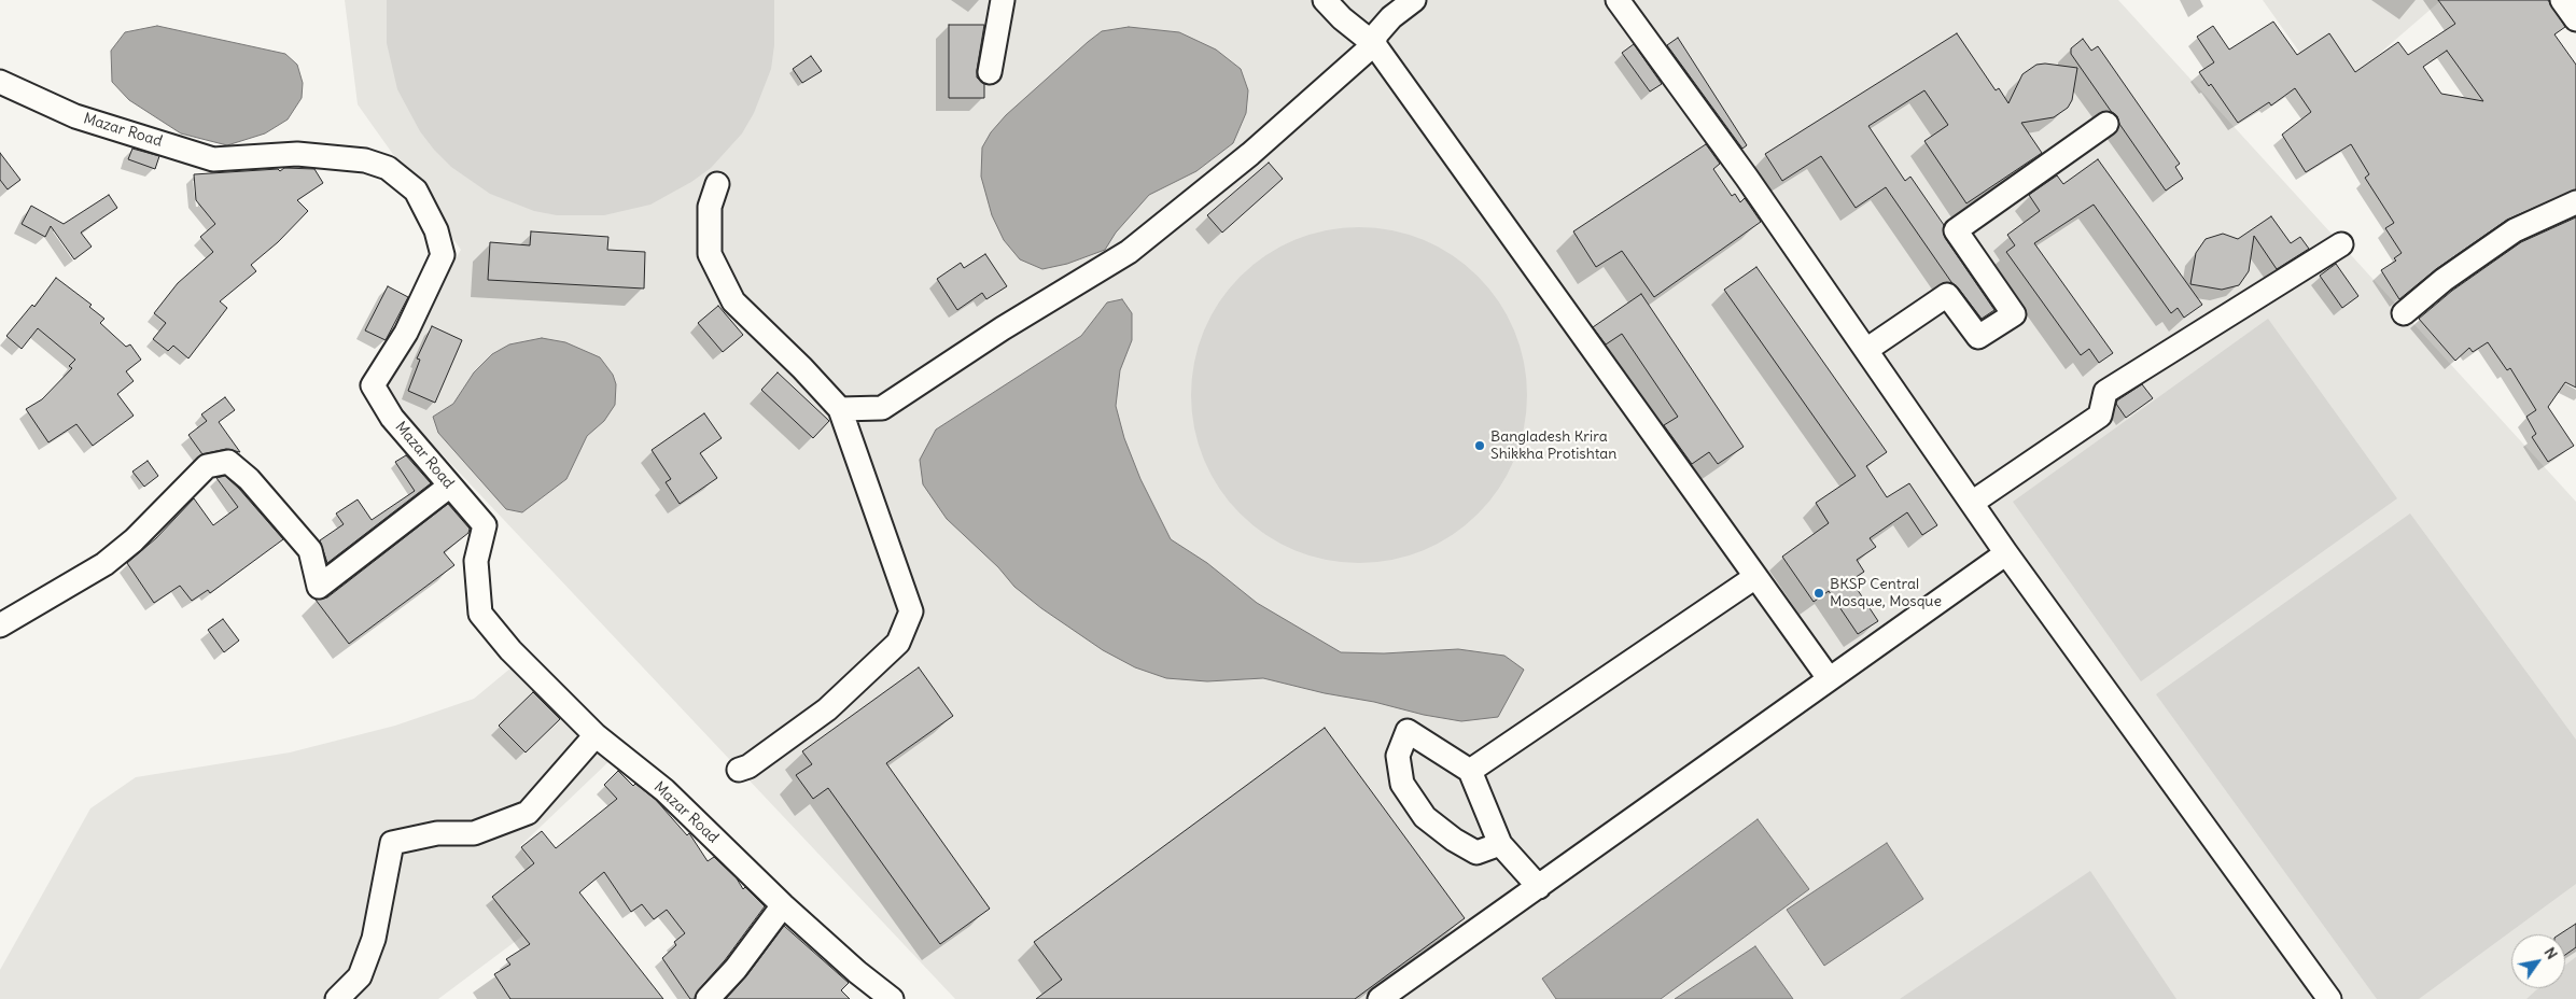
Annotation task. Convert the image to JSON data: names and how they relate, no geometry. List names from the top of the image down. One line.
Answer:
{"streets":{"street":["Mazar Road"]},"places":["Bangladesh Krira Shikkha Protishtan","BKSP Central Mosque, Mosque"],"north":"top right"}
